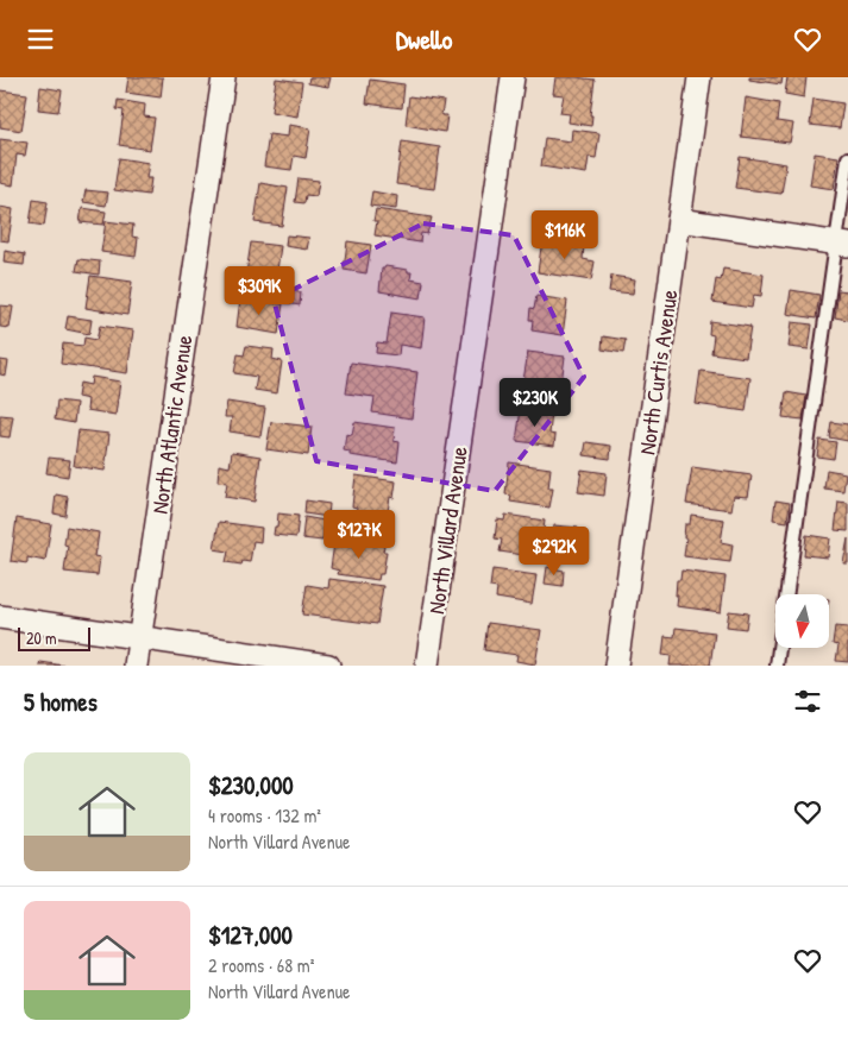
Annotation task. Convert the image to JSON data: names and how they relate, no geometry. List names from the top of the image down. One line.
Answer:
{"streets":{"street":["North Curtis Avenue","North Atlantic Avenue","North Villard Avenue"]},"scale_bar":"20 m","north":"bottom","page":{"header":"Dwello","price":["$116K","$309K","$230K","$127K","$292K"],"scale":"20 m","heading":"5 homes","list":[{"name":"$230,000","note":"4 rooms · 132 m² · North Villard Avenue"},{"name":"$127,000","note":"2 rooms · 68 m² · North Villard Avenue"}]}}
